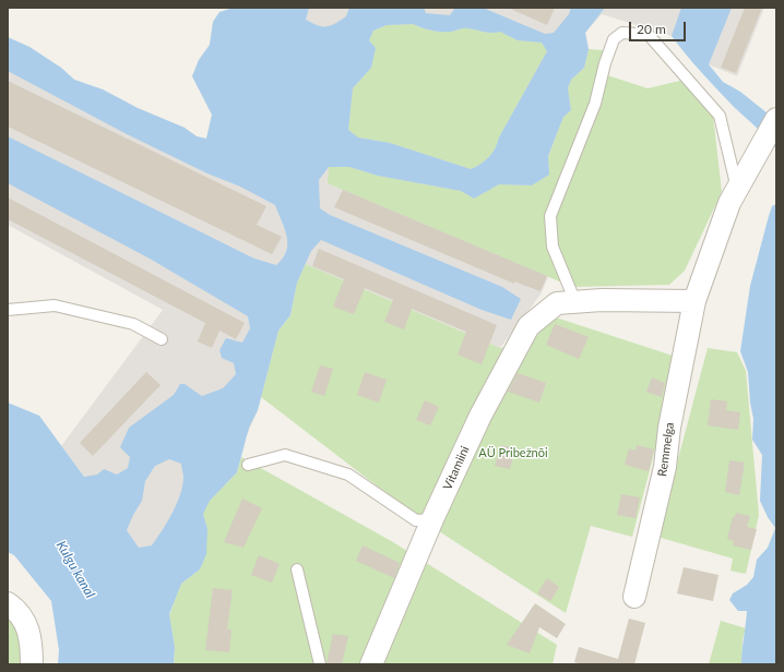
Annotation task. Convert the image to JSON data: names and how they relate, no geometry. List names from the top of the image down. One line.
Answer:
{"streets":{"street":["Remmelga","Vitamiini"]},"crossings":[["Remmelga","Vitamiini"]],"water":["Kulgu kanal"],"parks":["AÜ Pribežnõi"],"scale_bar":"20 m"}
